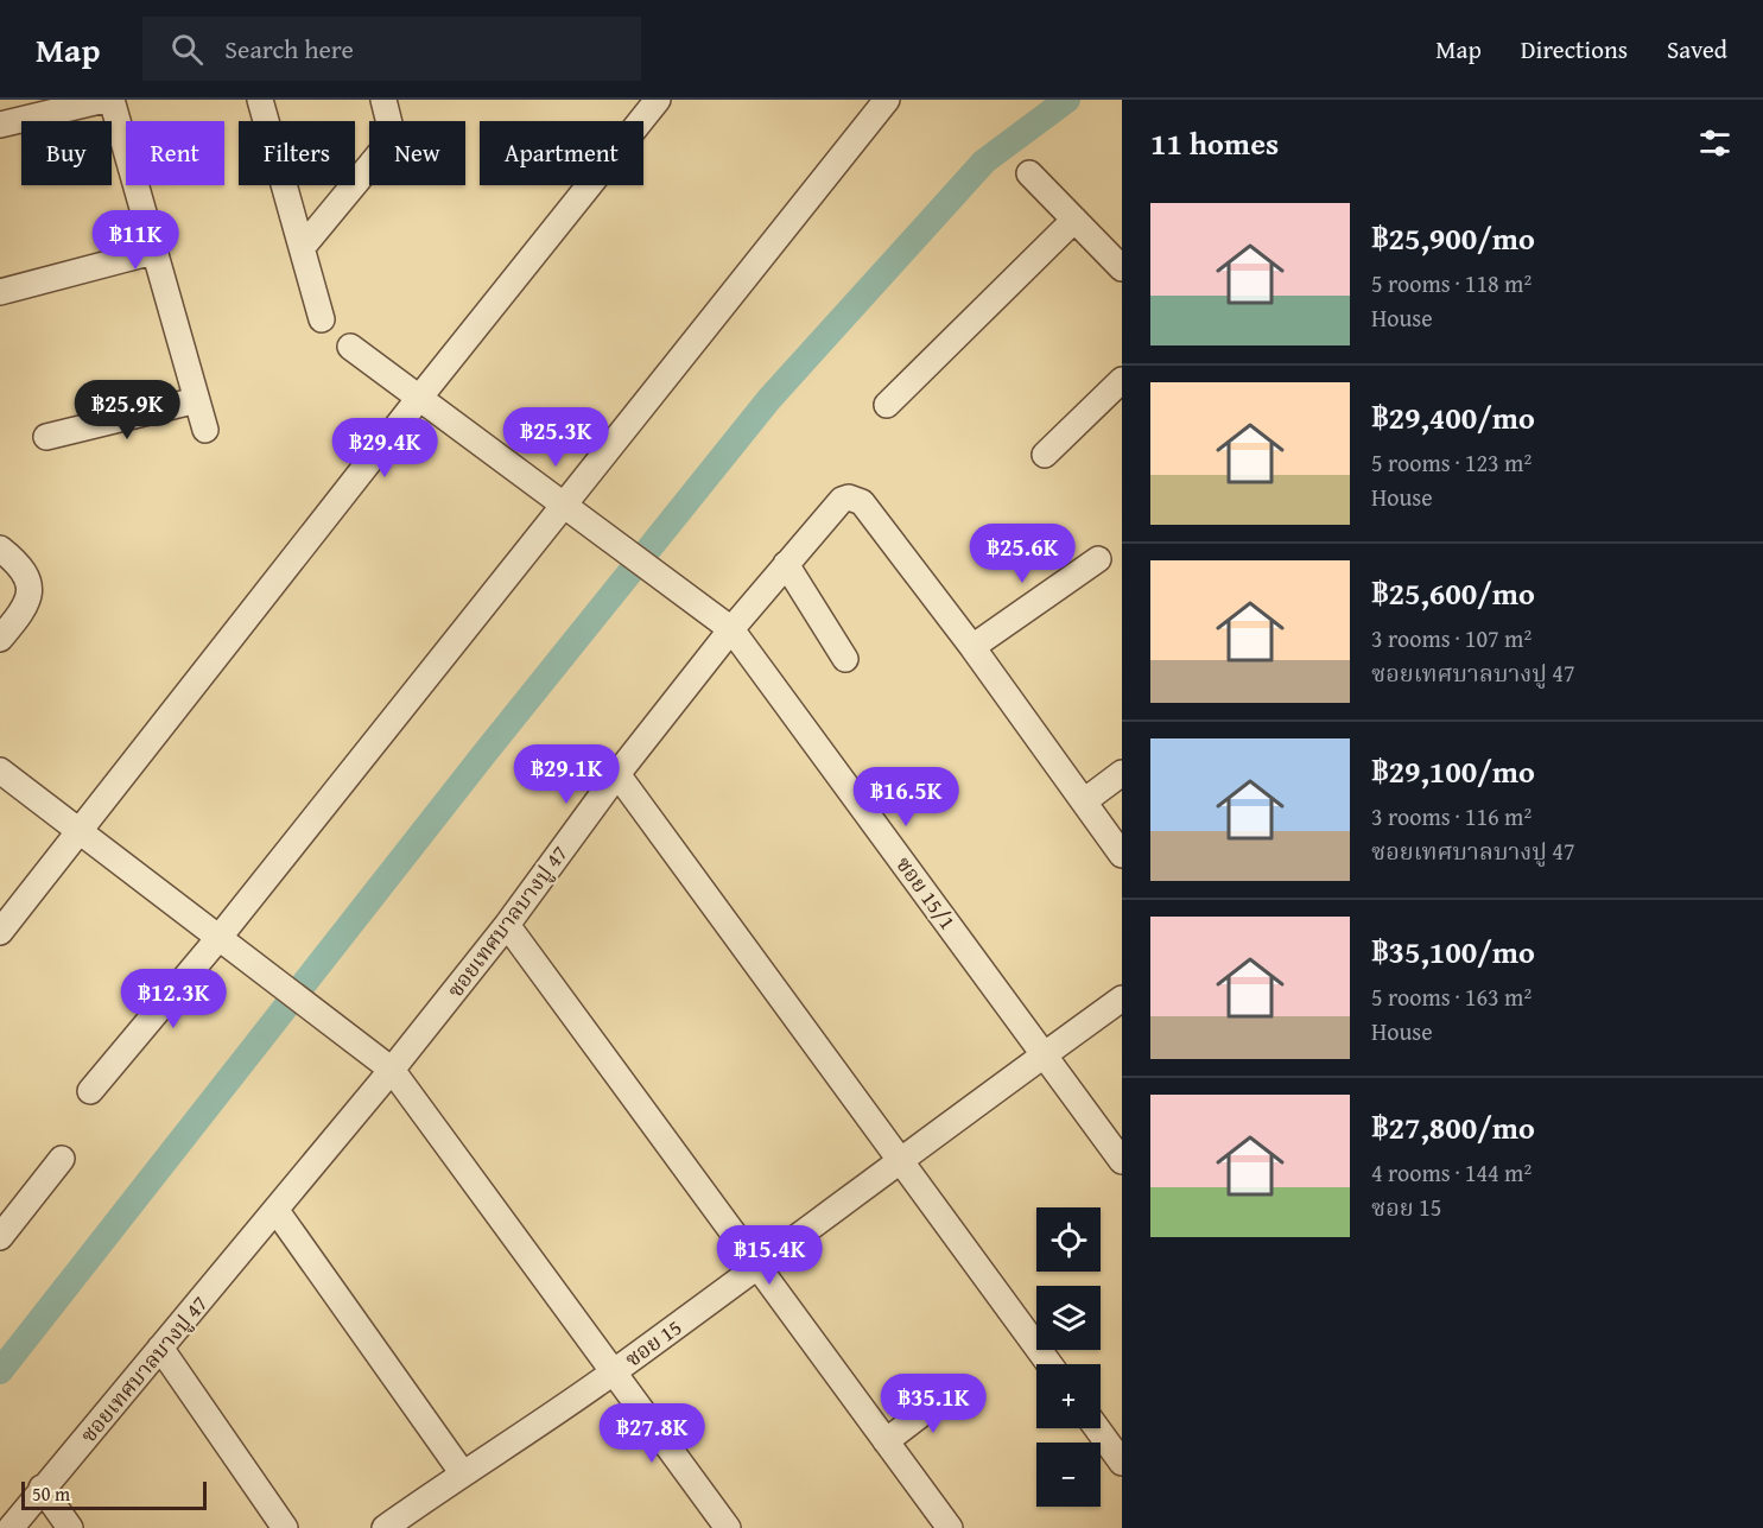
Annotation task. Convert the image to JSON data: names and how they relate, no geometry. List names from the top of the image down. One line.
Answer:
{"streets":{"street":["ซอย 15/1","ซอยเทศบาลบางปู 47","ซอย 15"]},"crossings":[["ซอย 15/1","ซอยเทศบาลบางปู 47"],["ซอย 15/1","ซอย 15"]],"scale_bar":"50 m","page":{"header":"Map","search":"Search here","nav":["Map","Directions","Saved"],"heading":"11 homes","chip":["Buy","Rent","Filters","New","Apartment"],"list":[{"name":"฿25,900/mo","note":"5 rooms · 118 m² · House"},{"name":"฿29,400/mo","note":"5 rooms · 123 m² · House"},{"name":"฿25,600/mo","note":"3 rooms · 107 m² · ซอยเทศบาลบางปู 47"},{"name":"฿29,100/mo","note":"3 rooms · 116 m² · ซอยเทศบาลบางปู 47"},{"name":"฿35,100/mo","note":"5 rooms · 163 m² · House"},{"name":"฿27,800/mo","note":"4 rooms · 144 m² · ซอย 15"}],"price":["฿11K","฿25.9K","฿25.3K","฿29.4K","฿25.6K","฿29.1K","฿16.5K","฿12.3K","฿15.4K","฿35.1K","฿27.8K"],"map_buttons":["+","−"],"scale":"50 m"}}
